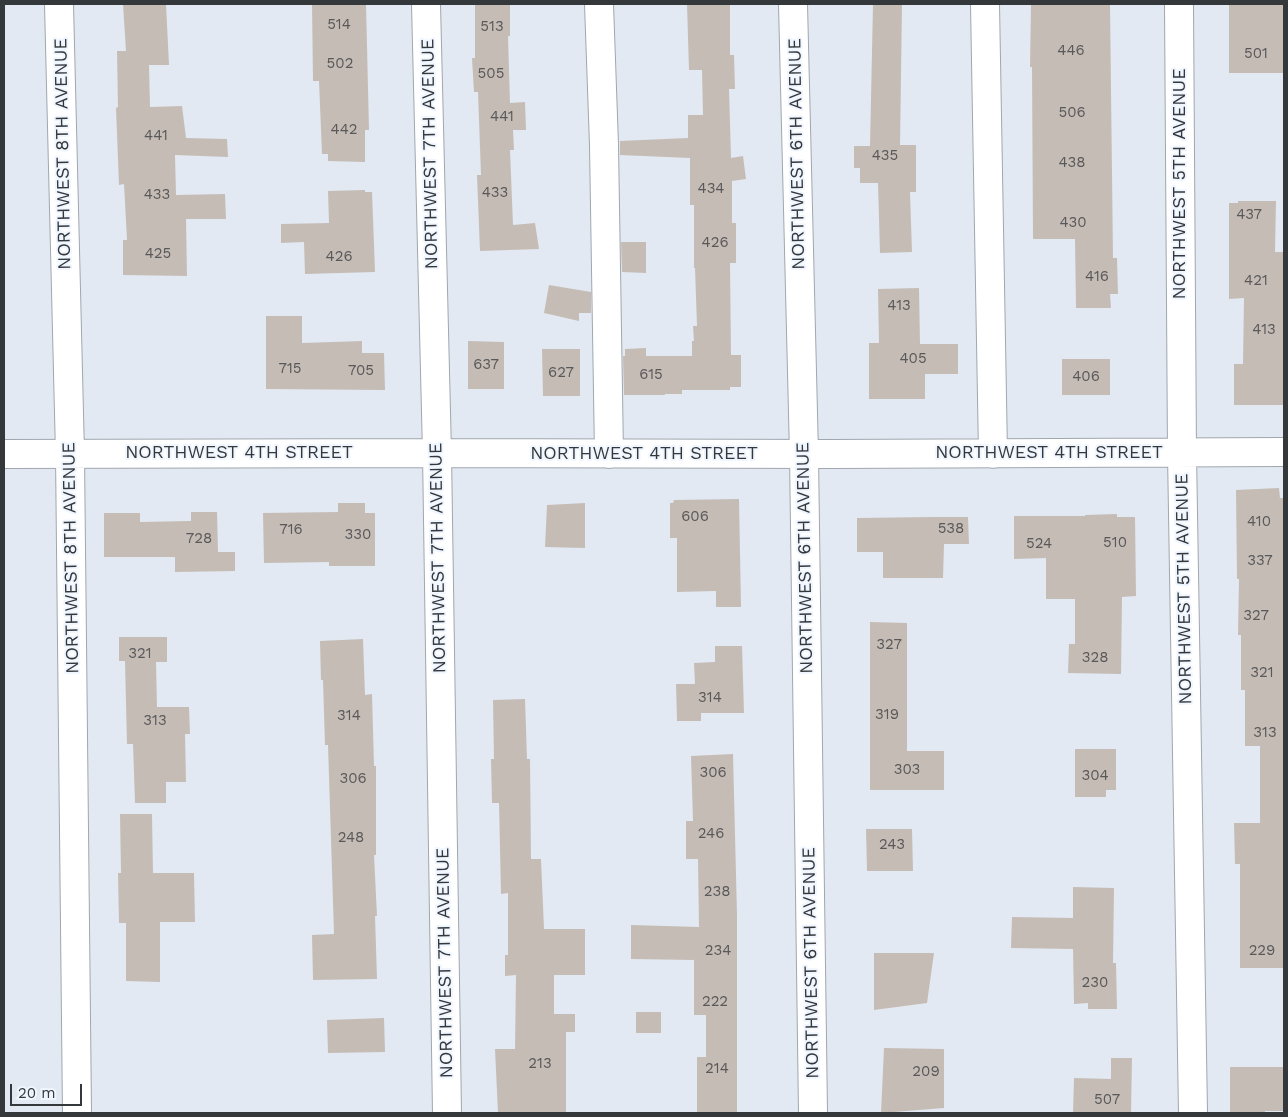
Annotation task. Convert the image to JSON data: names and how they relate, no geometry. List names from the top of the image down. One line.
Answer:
{"streets":{"street":["NORTHWEST 8TH AVENUE","NORTHWEST 7TH AVENUE","NORTHWEST 6TH AVENUE","NORTHWEST 5TH AVENUE","NORTHWEST 4TH STREET"]},"crossings":[["NORTHWEST 8TH AVENUE","NORTHWEST 4TH STREET"],["NORTHWEST 7TH AVENUE","NORTHWEST 4TH STREET"],["NORTHWEST 6TH AVENUE","NORTHWEST 4TH STREET"],["NORTHWEST 5TH AVENUE","NORTHWEST 4TH STREET"]],"house_numbers":["514","513","446","501","502","505","506","441","442","441","435","438","434","433","433","437","430","426","425","426","416","421","413","413","405","637","715","705","627","615","406","606","410","538","716","330","728","510","524","337","327","327","321","328","321","314","319","314","313","313","303","306","304","306","246","248","243","238","234","229","230","222","213","214","209","507"],"scale_bar":"20 m"}
